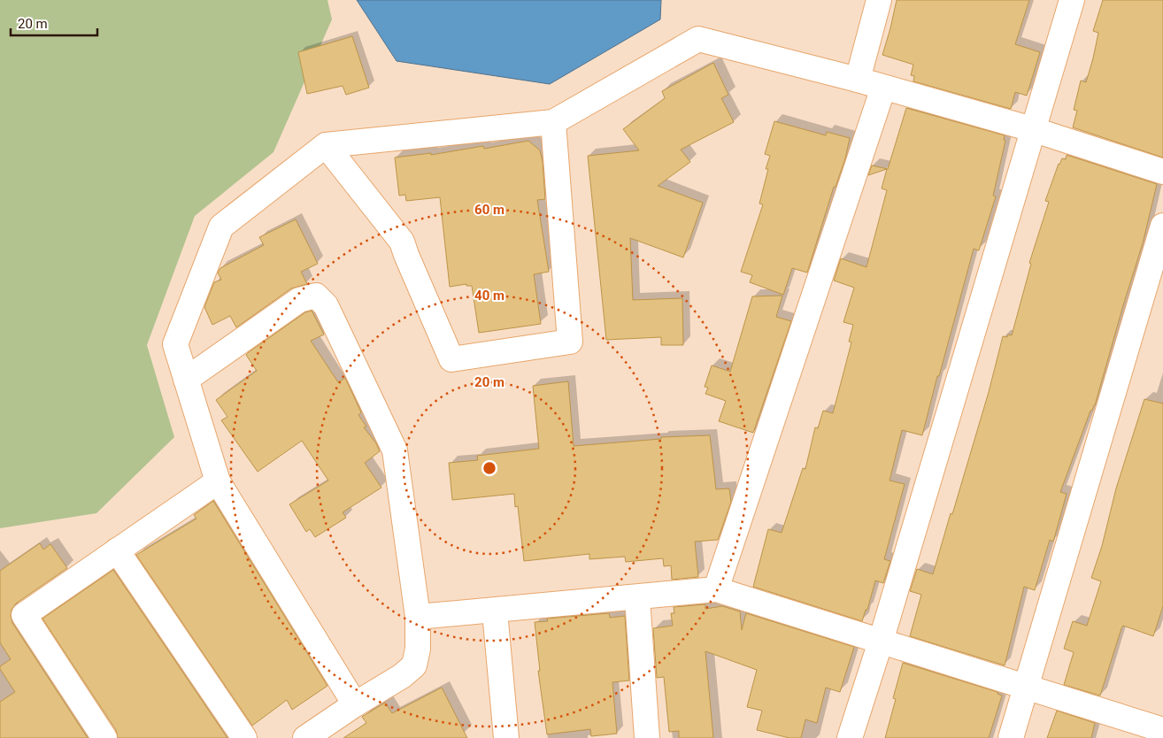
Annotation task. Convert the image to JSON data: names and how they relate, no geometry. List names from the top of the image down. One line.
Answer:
{"scale_bar":"20 m","rings":["60 m","40 m","20 m"]}
